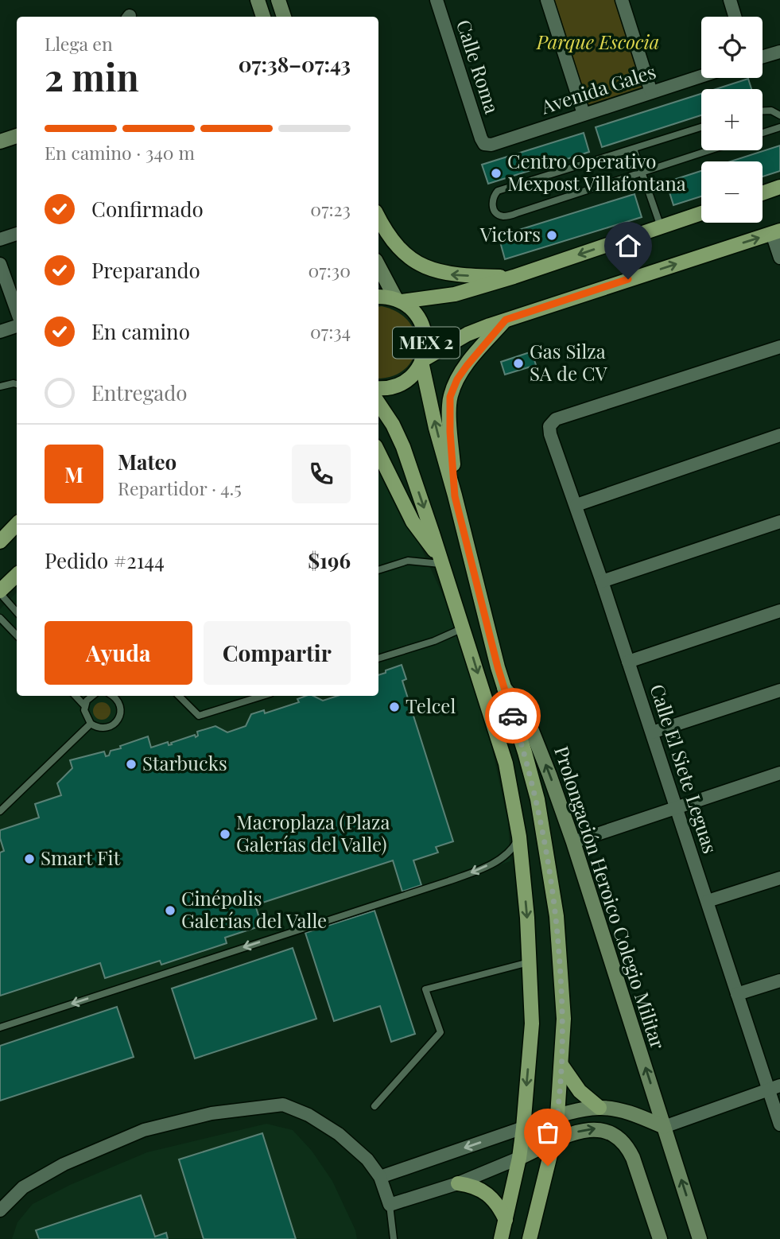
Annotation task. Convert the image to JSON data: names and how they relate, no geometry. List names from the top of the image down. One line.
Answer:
{"streets":{"main road":["MEX 2","Prolongación Heroico Colegio Militar"],"street":["Calle Roma","Avenida Gales","Calle El Siete Leguas"]},"crossings":[["Calle Roma","Avenida Gales"],["MEX 2","Prolongación Heroico Colegio Militar"]],"parks":["Parque Escocia"],"places":["Centro Operativo Mexpost Villafontana","Victors","Gas Silza SA de CV","Telcel","Starbucks","Macroplaza (Plaza Galerías del Valle)","Smart Fit","Cinépolis Galerías del Valle"],"page":{"map_buttons":["+","−"],"heading":["2 min","Llega en","07:38–07:43"],"panel":["Mateo","Repartidor · 4.5","Pedido #2144","$196"],"bar":"En camino · 340 m","list":[["Confirmado","07:23"],["Preparando","07:30"],["En camino","07:34"],"Entregado"],"round":"M","buttons":["Ayuda","Compartir"]}}
